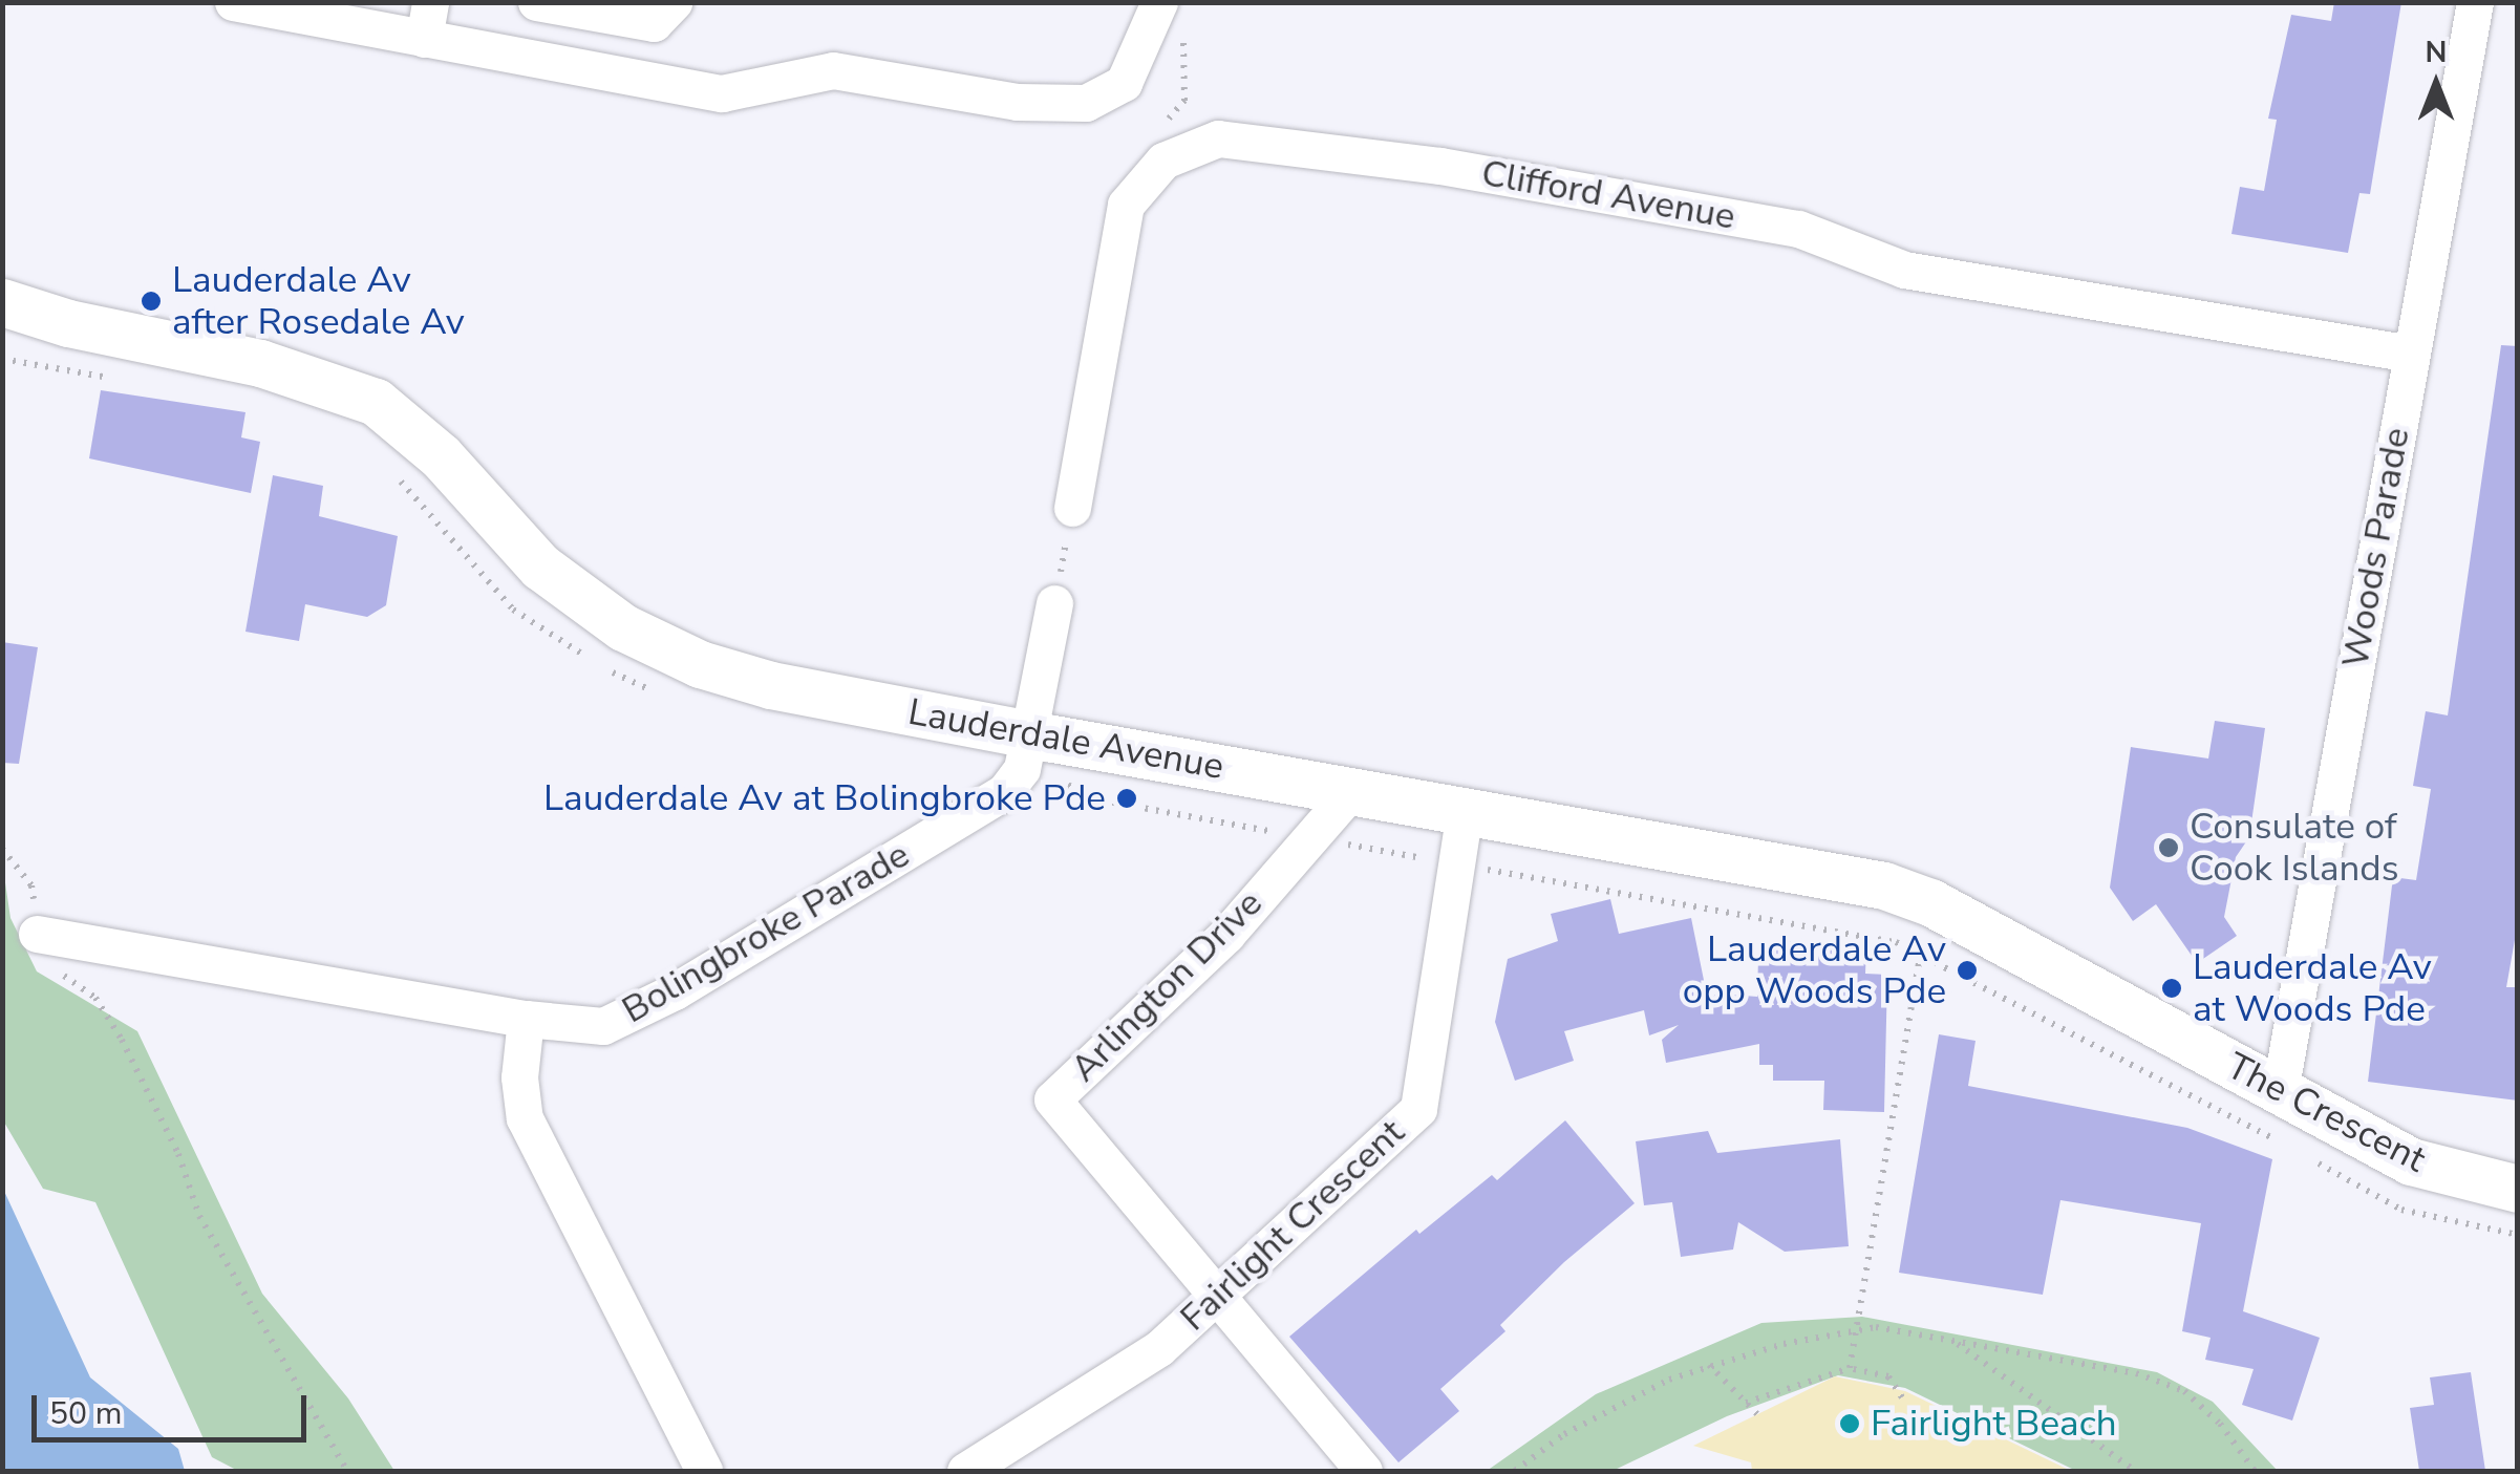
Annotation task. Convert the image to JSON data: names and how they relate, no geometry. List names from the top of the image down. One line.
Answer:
{"streets":{"main road":["Lauderdale Avenue","The Crescent"],"street":["Clifford Avenue","Woods Parade","Bolingbroke Parade","Arlington Drive","Fairlight Crescent"]},"crossings":[["Clifford Avenue","Woods Parade"],["Woods Parade","The Crescent"],["Lauderdale Avenue","Bolingbroke Parade"],["Lauderdale Avenue","Arlington Drive"],["Lauderdale Avenue","The Crescent"],["Lauderdale Avenue","Fairlight Crescent"],["Arlington Drive","Fairlight Crescent"]],"places":["Lauderdale Av after Rosedale Av","Lauderdale Av at Bolingbroke Pde","Consulate of Cook Islands","Lauderdale Av opp Woods Pde","Lauderdale Av at Woods Pde","Fairlight Beach"],"scale_bar":"50 m","north":"top"}
